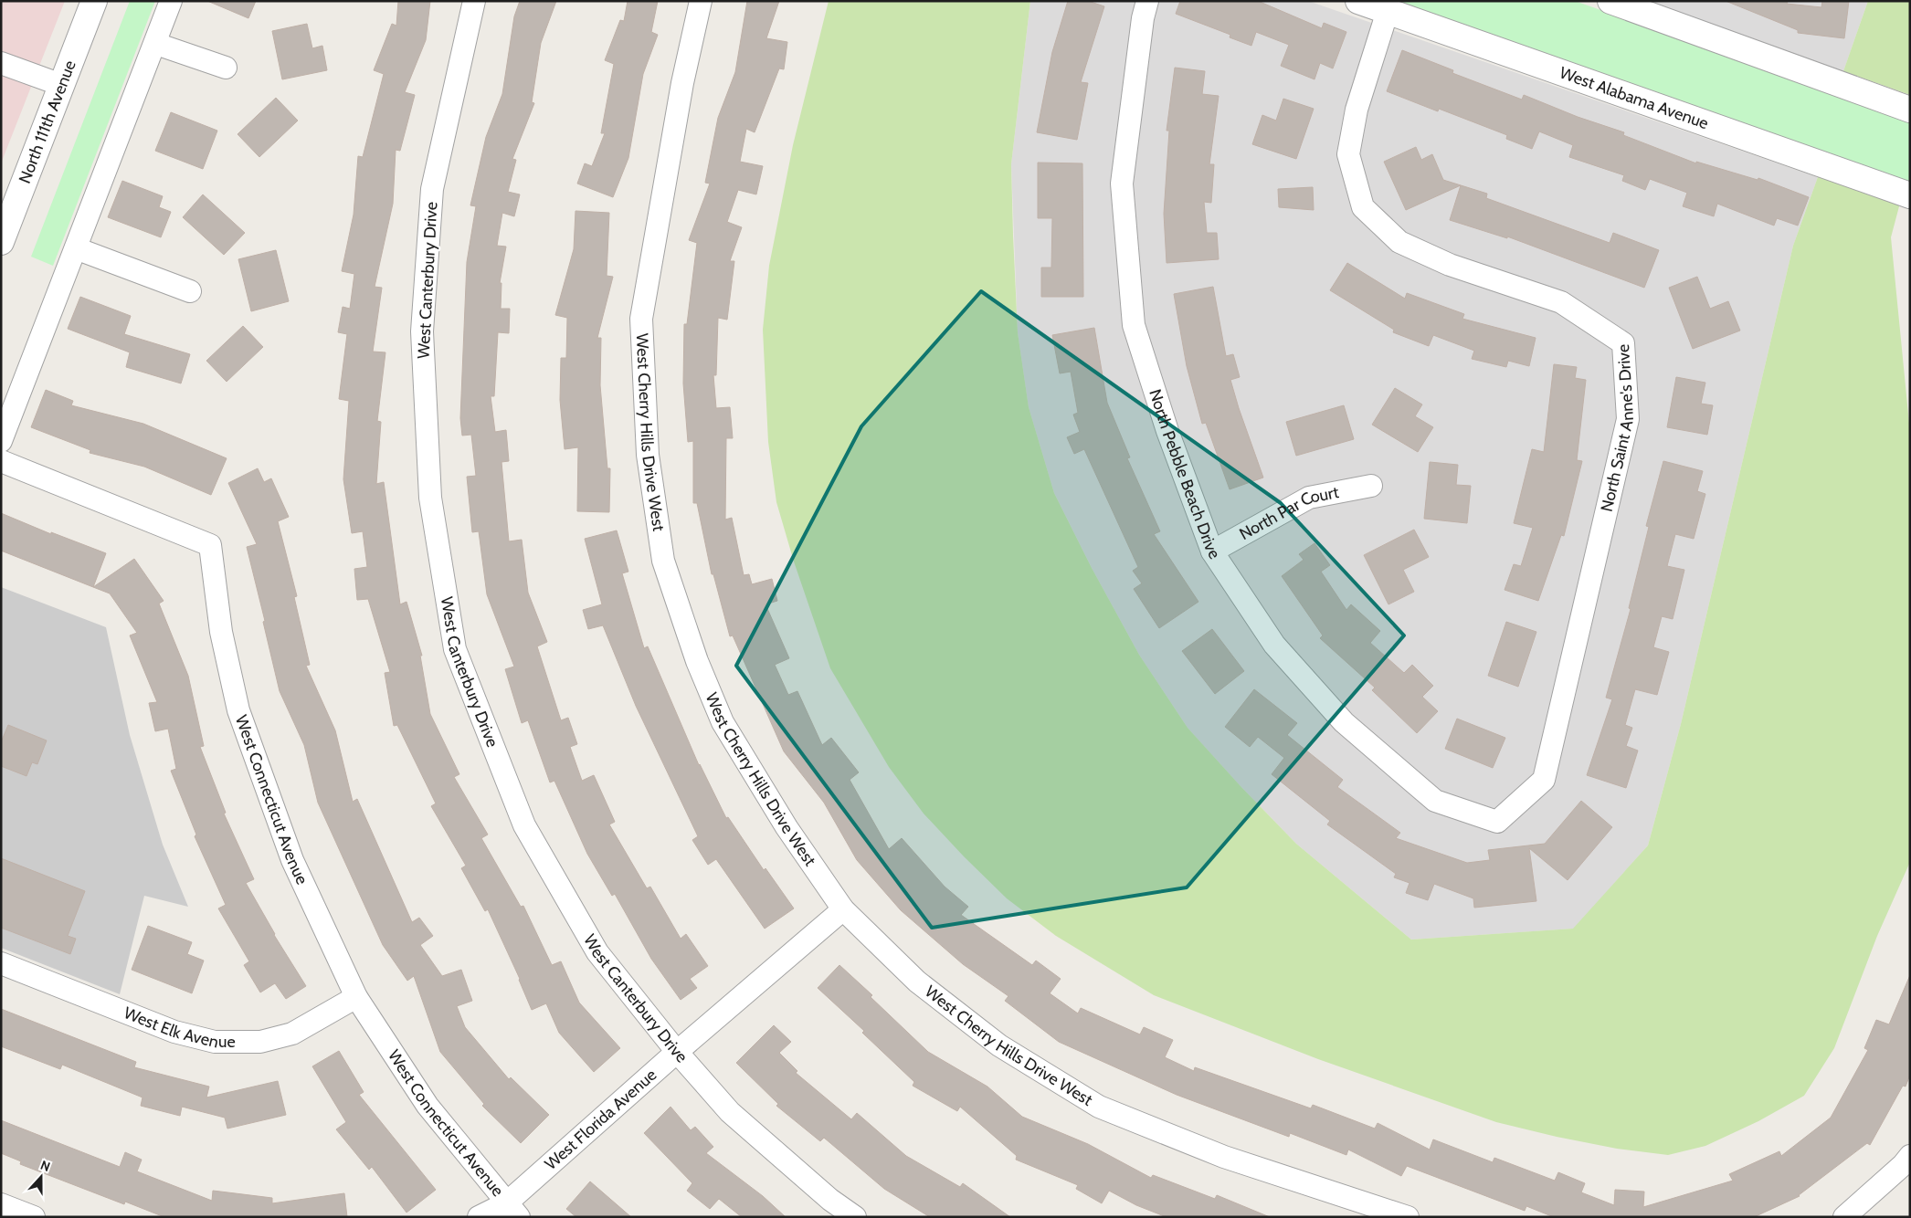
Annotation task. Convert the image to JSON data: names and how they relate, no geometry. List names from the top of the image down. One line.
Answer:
{"streets":{"street":["West Alabama Avenue","North 111th Avenue","West Canterbury Drive","North Saint Anne's Drive","West Cherry Hills Drive West","North Pebble Beach Drive","North Par Court","West Connecticut Avenue","West Elk Avenue","West Florida Avenue"]},"crossings":[["West Alabama Avenue","North Saint Anne's Drive"],["West Canterbury Drive","West Florida Avenue"],["North Saint Anne's Drive","North Pebble Beach Drive"],["West Cherry Hills Drive West","West Florida Avenue"],["North Pebble Beach Drive","North Par Court"],["West Connecticut Avenue","West Elk Avenue"],["West Connecticut Avenue","West Florida Avenue"]],"north":"top"}
